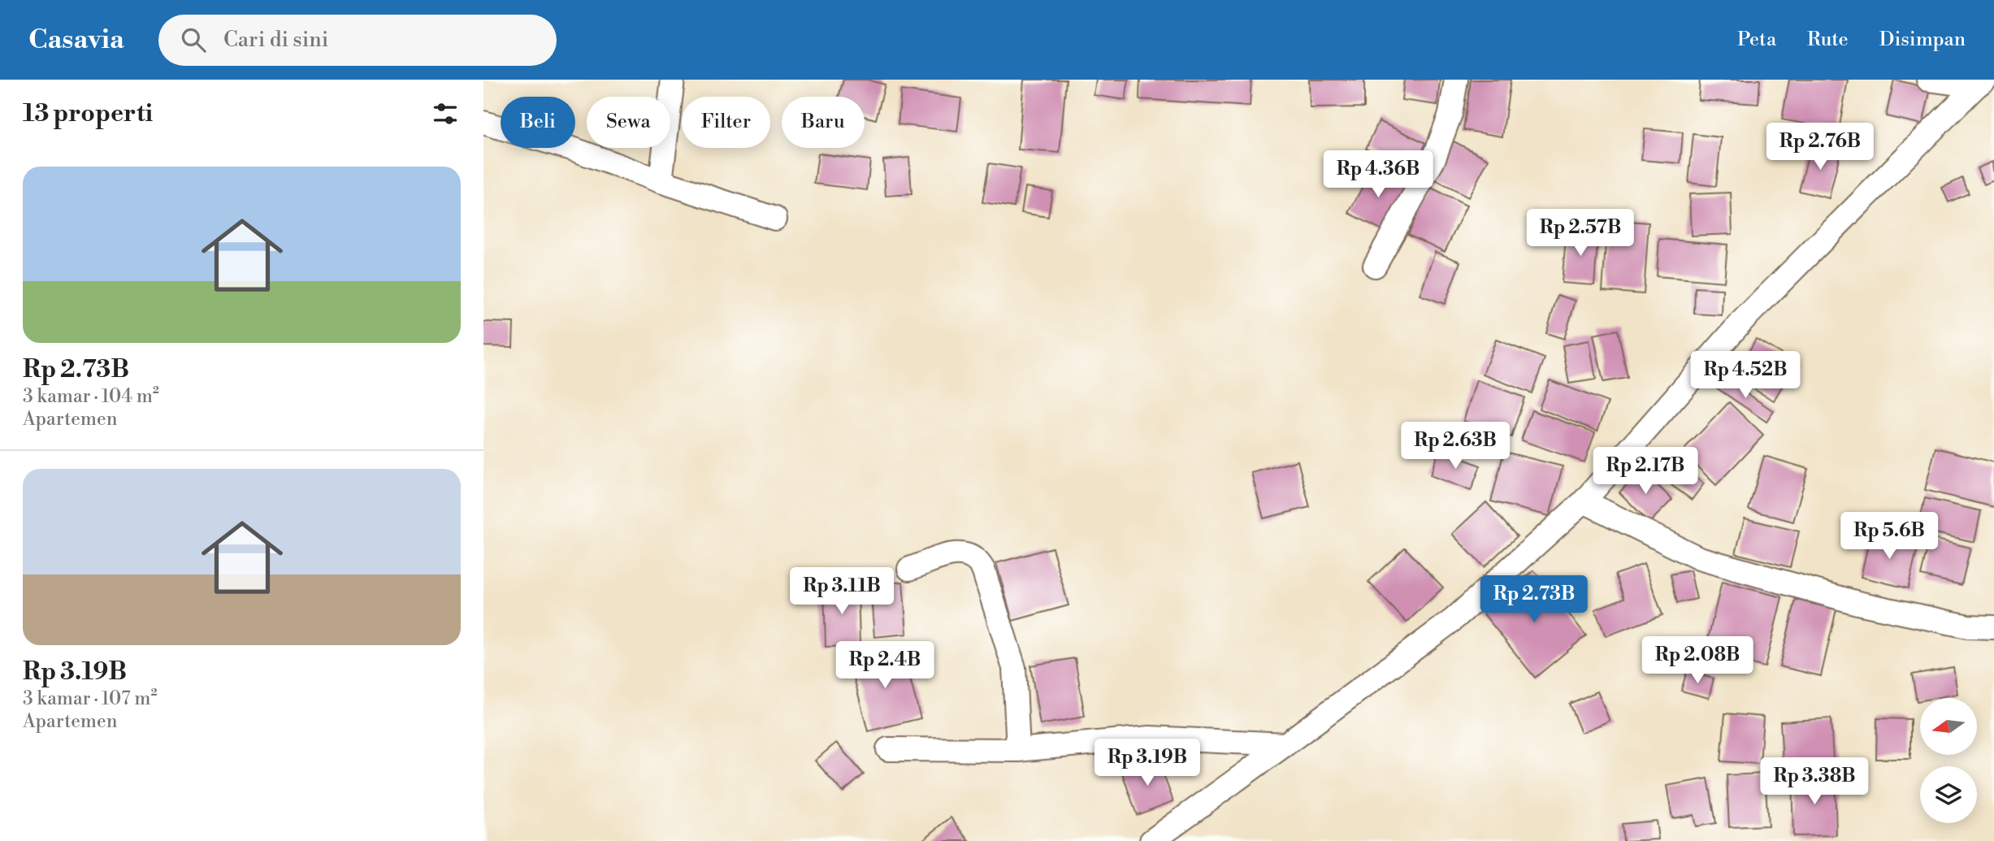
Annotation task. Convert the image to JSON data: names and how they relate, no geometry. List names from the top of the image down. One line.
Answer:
{"north":"left","page":{"header":"Casavia","search":"Cari di sini","nav":["Peta","Rute","Disimpan"],"heading":"13 properti","chip":["Beli","Sewa","Filter","Baru"],"price":["Rp 2.76B","Rp 4.36B","Rp 2.57B","Rp 4.52B","Rp 2.63B","Rp 2.17B","Rp 5.6B","Rp 3.11B","Rp 2.73B","Rp 2.08B","Rp 2.4B","Rp 3.19B","Rp 3.38B"],"list":[{"name":"Rp 2.73B","note":"3 kamar · 104 m² · Apartemen"},{"name":"Rp 3.19B","note":"3 kamar · 107 m² · Apartemen"}]}}
